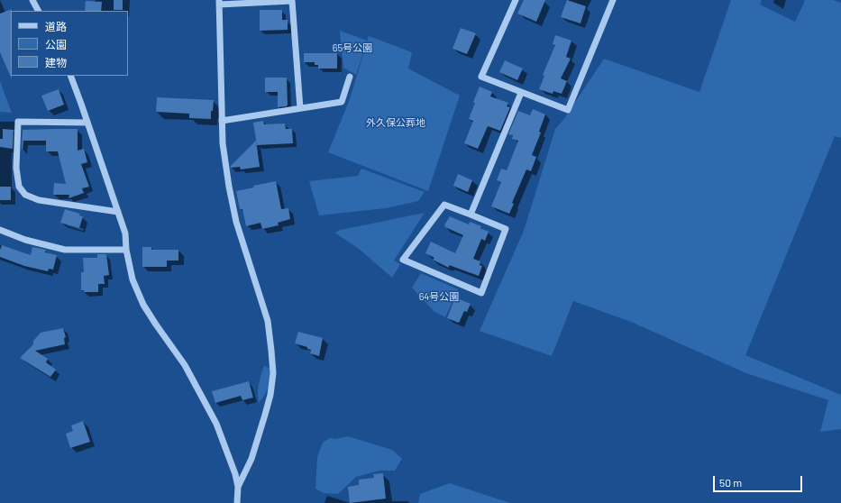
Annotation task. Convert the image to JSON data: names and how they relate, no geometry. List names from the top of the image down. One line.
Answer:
{"parks":["65号公園","外久保公葬地","64号公園"],"legend":["道路","公園","建物"],"scale_bar":"50 m"}
